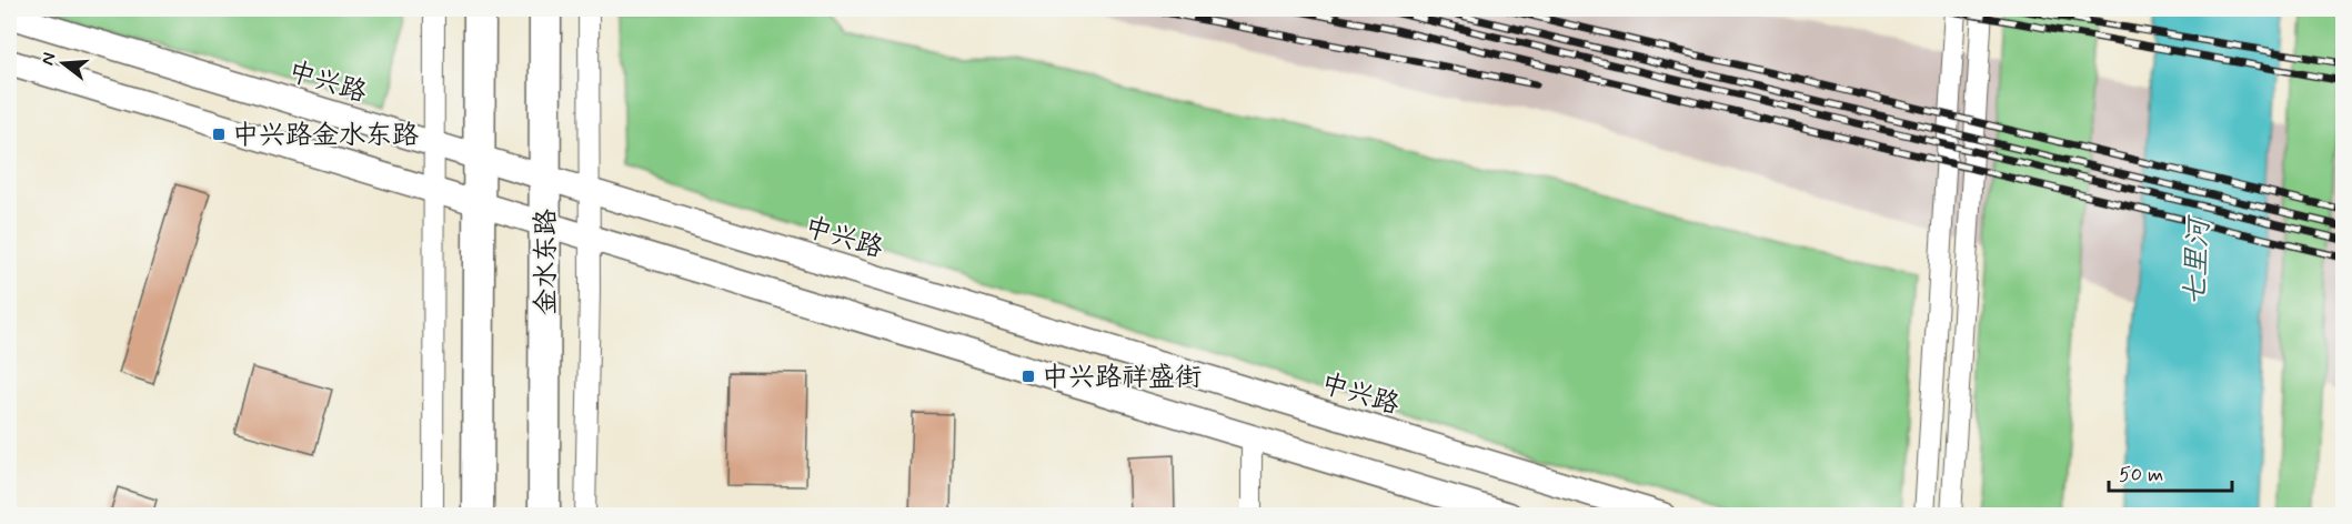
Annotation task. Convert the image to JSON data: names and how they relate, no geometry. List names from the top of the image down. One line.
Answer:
{"streets":{"main road":["金水东路"],"street":["中兴路"]},"crossings":[["中兴路","金水东路"]],"water":["七里河"],"places":{"transit":["中兴路金水东路","中兴路祥盛街"]},"scale_bar":"50 m","north":"left"}
